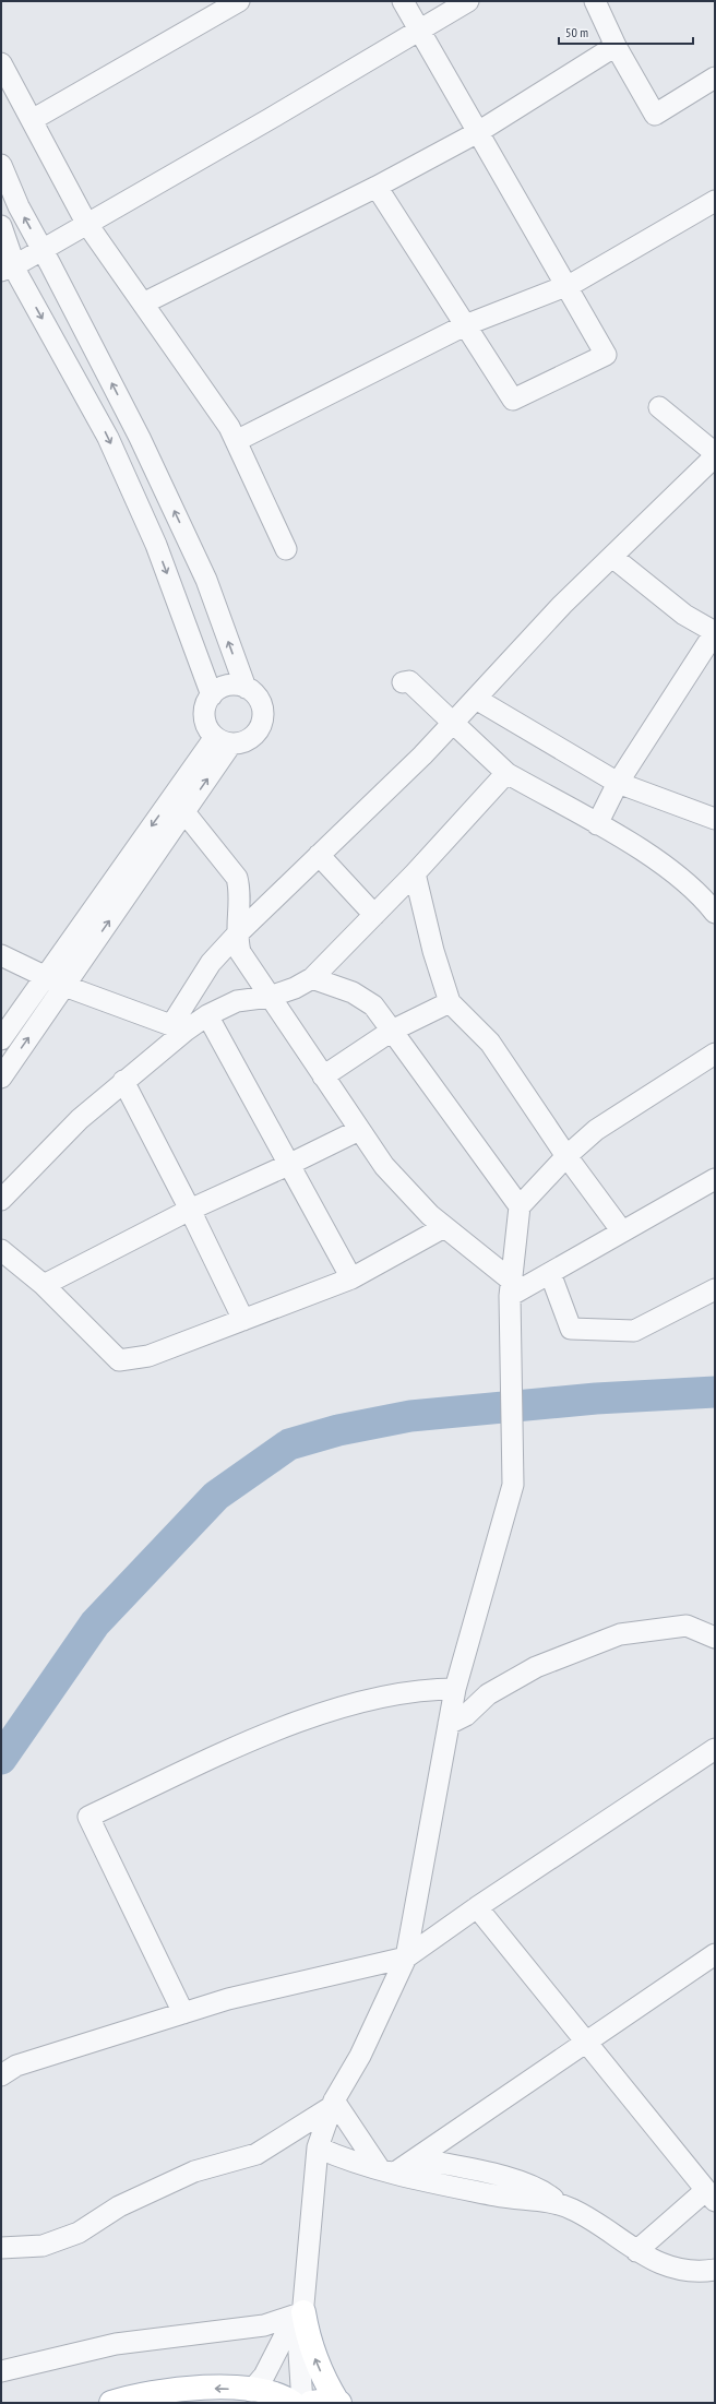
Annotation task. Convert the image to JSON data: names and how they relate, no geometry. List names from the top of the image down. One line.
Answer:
{"scale_bar":"50 m"}
